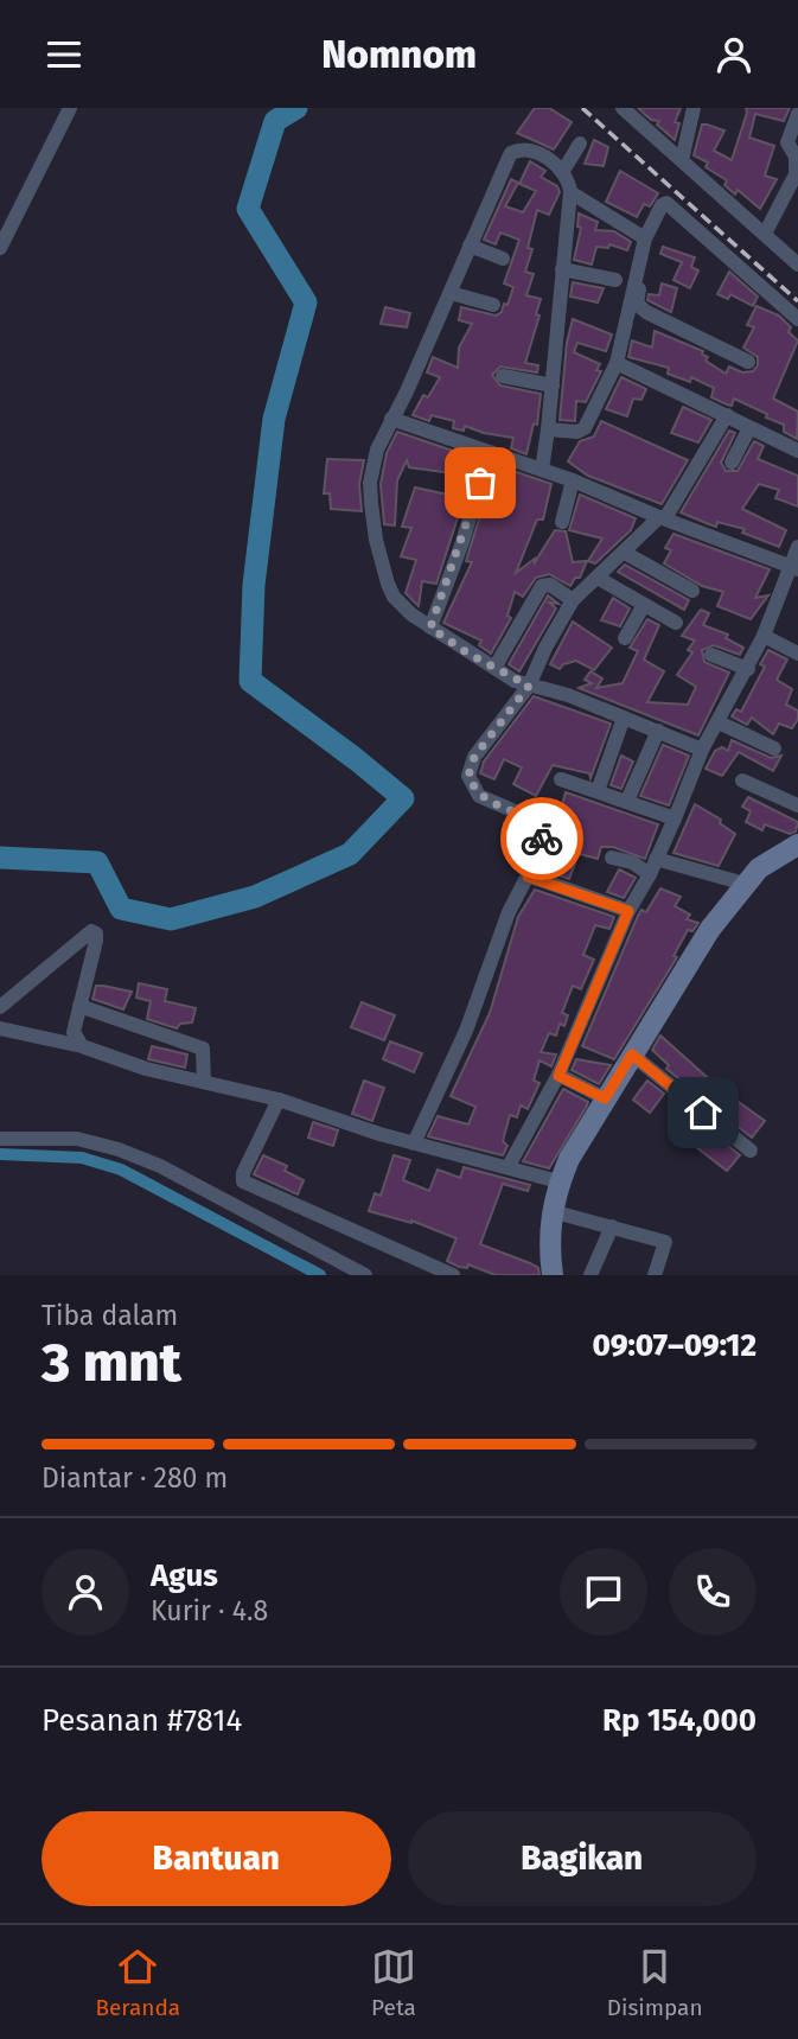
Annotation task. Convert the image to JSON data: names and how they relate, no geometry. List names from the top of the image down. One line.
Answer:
{"page":{"header":"Nomnom","heading":["3 mnt","Tiba dalam","09:07–09:12"],"panel":["Agus","Kurir · 4.8","Pesanan #7814","Rp 154,000"],"bar":"Diantar · 280 m","buttons":["Bantuan","Bagikan"],"tabs":["Beranda","Peta","Disimpan"]}}
